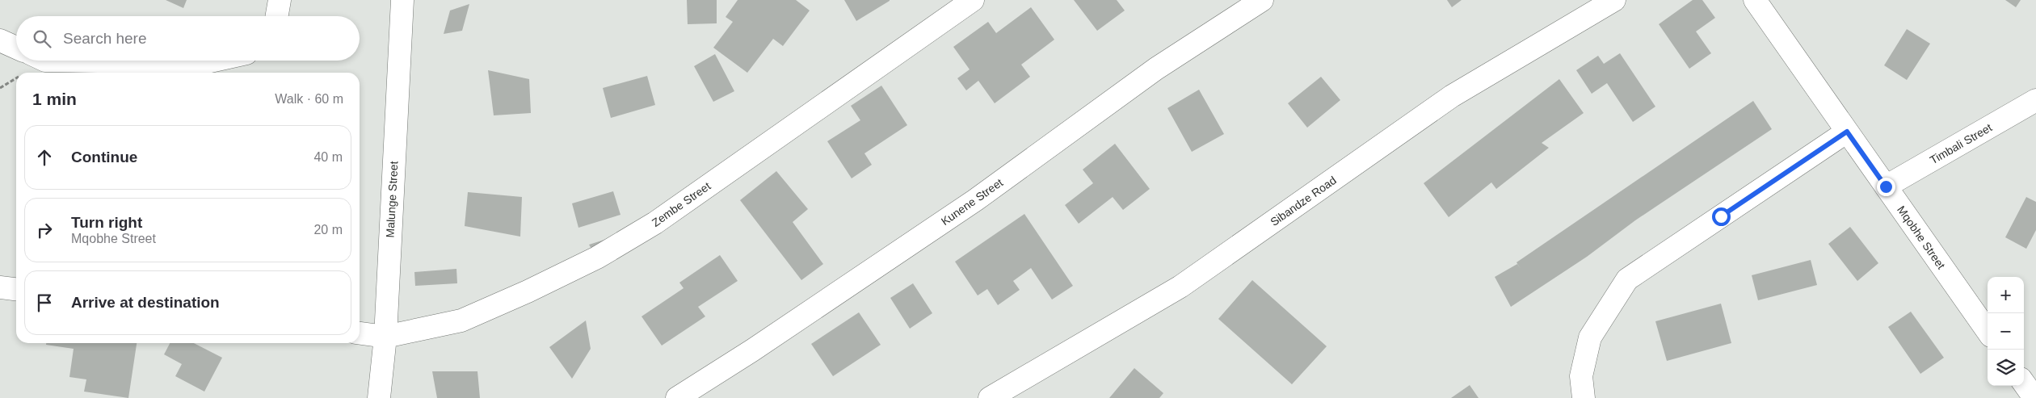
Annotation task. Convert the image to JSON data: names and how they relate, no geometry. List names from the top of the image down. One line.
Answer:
{"streets":{"street":["Timbali Street","Malunge Street","Sibandze Road","Kunene Street","Zembe Street","Mqobhe Street"]},"crossings":[["Timbali Street","Mqobhe Street"],["Malunge Street","Zembe Street"]],"page":{"search":"Search here","heading":["1 min","Walk · 60 m"],"list":[["Continue","40 m"],["Turn right","Mqobhe Street","20 m"],"Arrive at destination"],"map_buttons":["+","−"]}}
